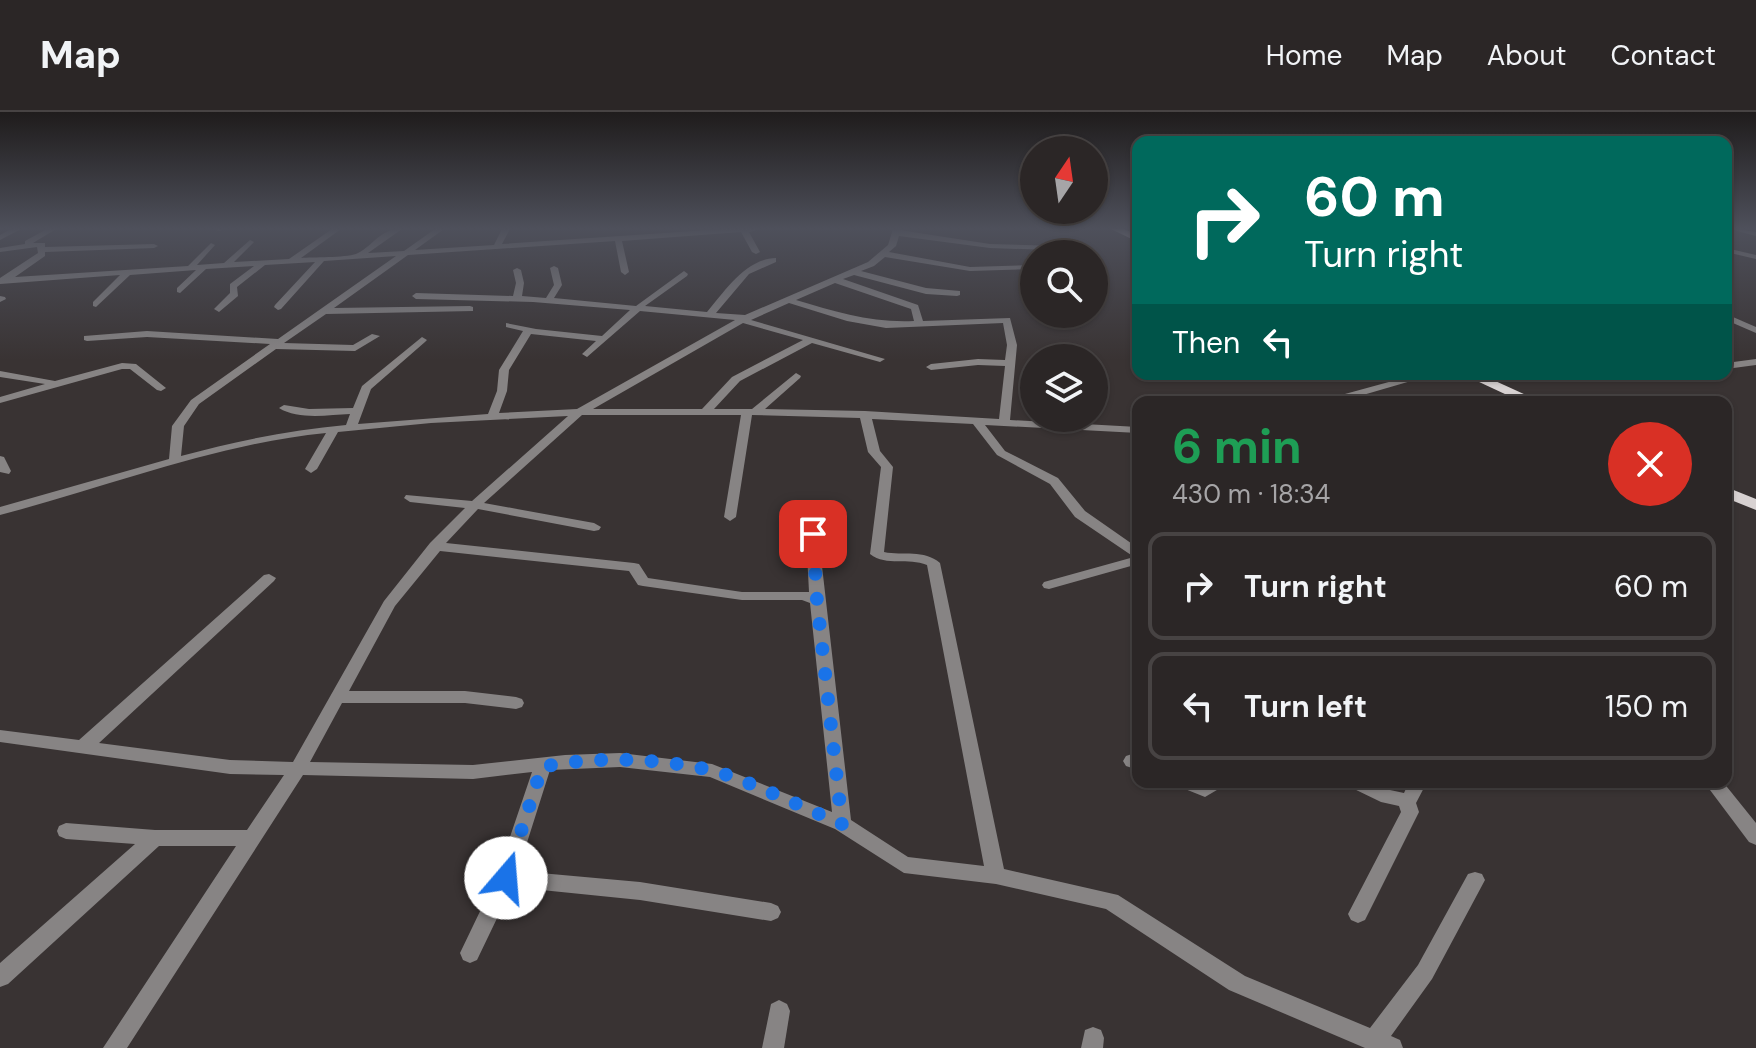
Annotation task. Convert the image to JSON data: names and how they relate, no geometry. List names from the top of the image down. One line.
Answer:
{"north":"top","page":{"header":"Map","nav":["Home","Map","About","Contact"],"turn":["60 m","Turn right"],"then":"Then","heading":["6 min","430 m · 18:34"],"list":[{"name":"Turn right","value":"60 m"},{"name":"Turn left","value":"150 m"}]}}
